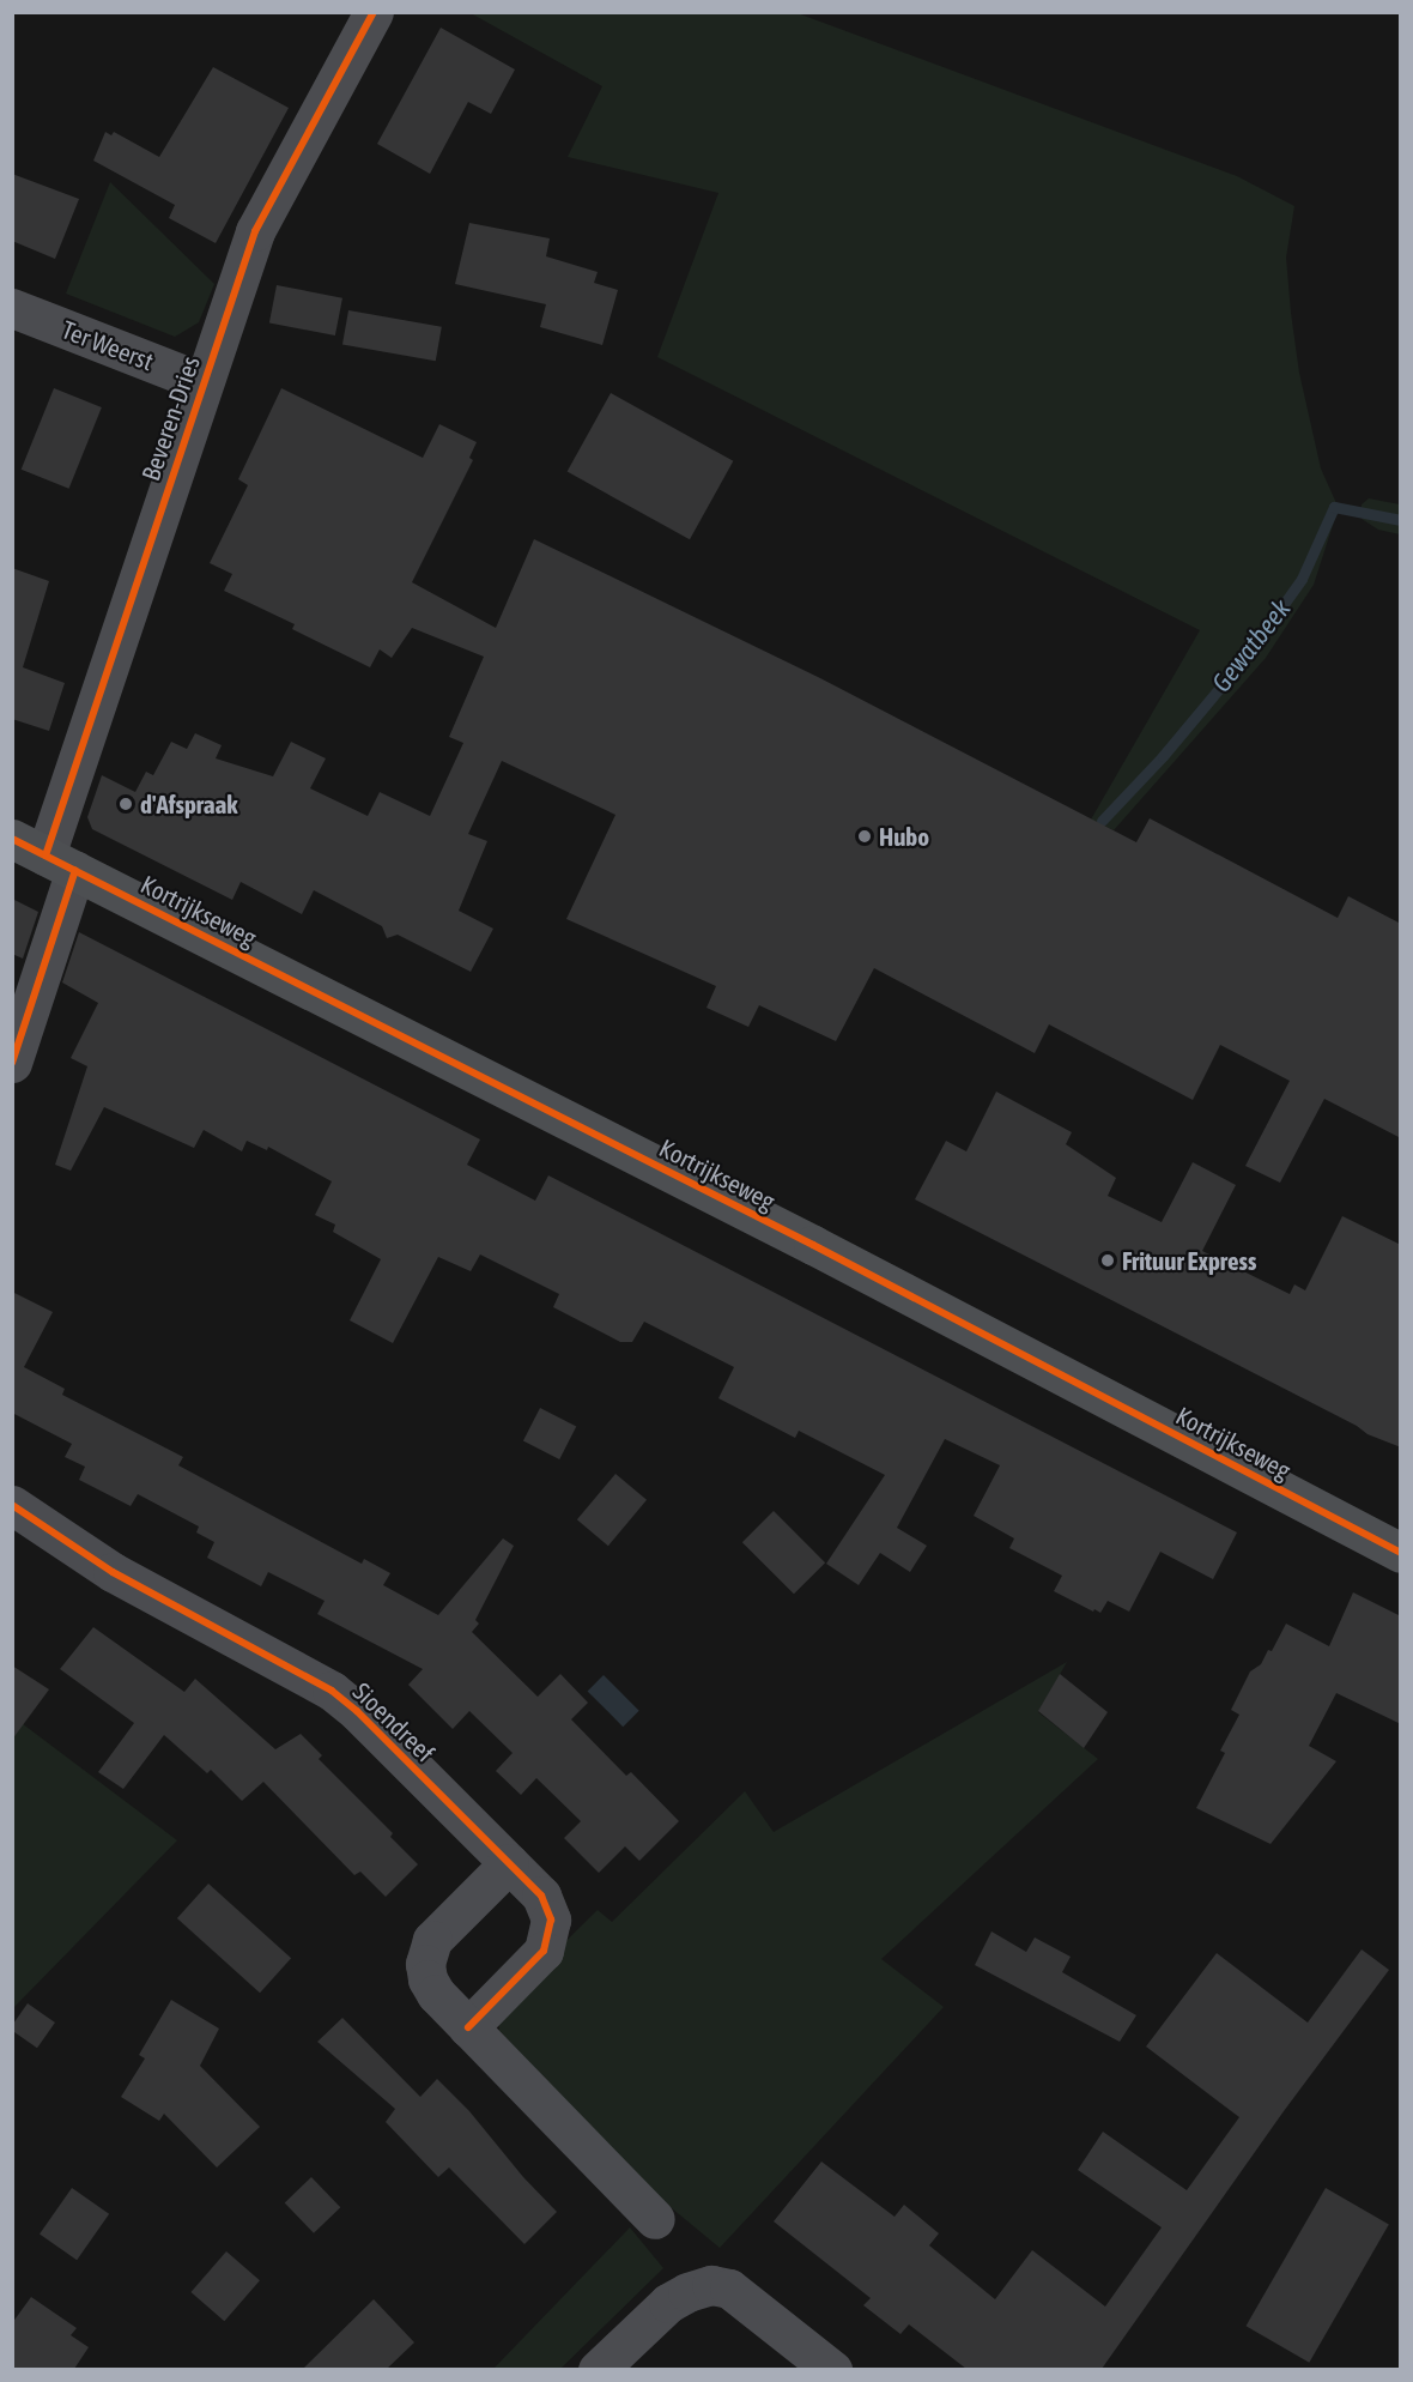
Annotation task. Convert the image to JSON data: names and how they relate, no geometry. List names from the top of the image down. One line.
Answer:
{"streets":{"main road":["Kortrijkseweg"],"street":["Ter Weerst","Beveren-Dries","Sioendreef"]},"crossings":[["Ter Weerst","Beveren-Dries"],["Beveren-Dries","Kortrijkseweg"]],"water":["Gewatbeek"],"places":["d'Afspraak","Hubo","Frituur Express"]}
